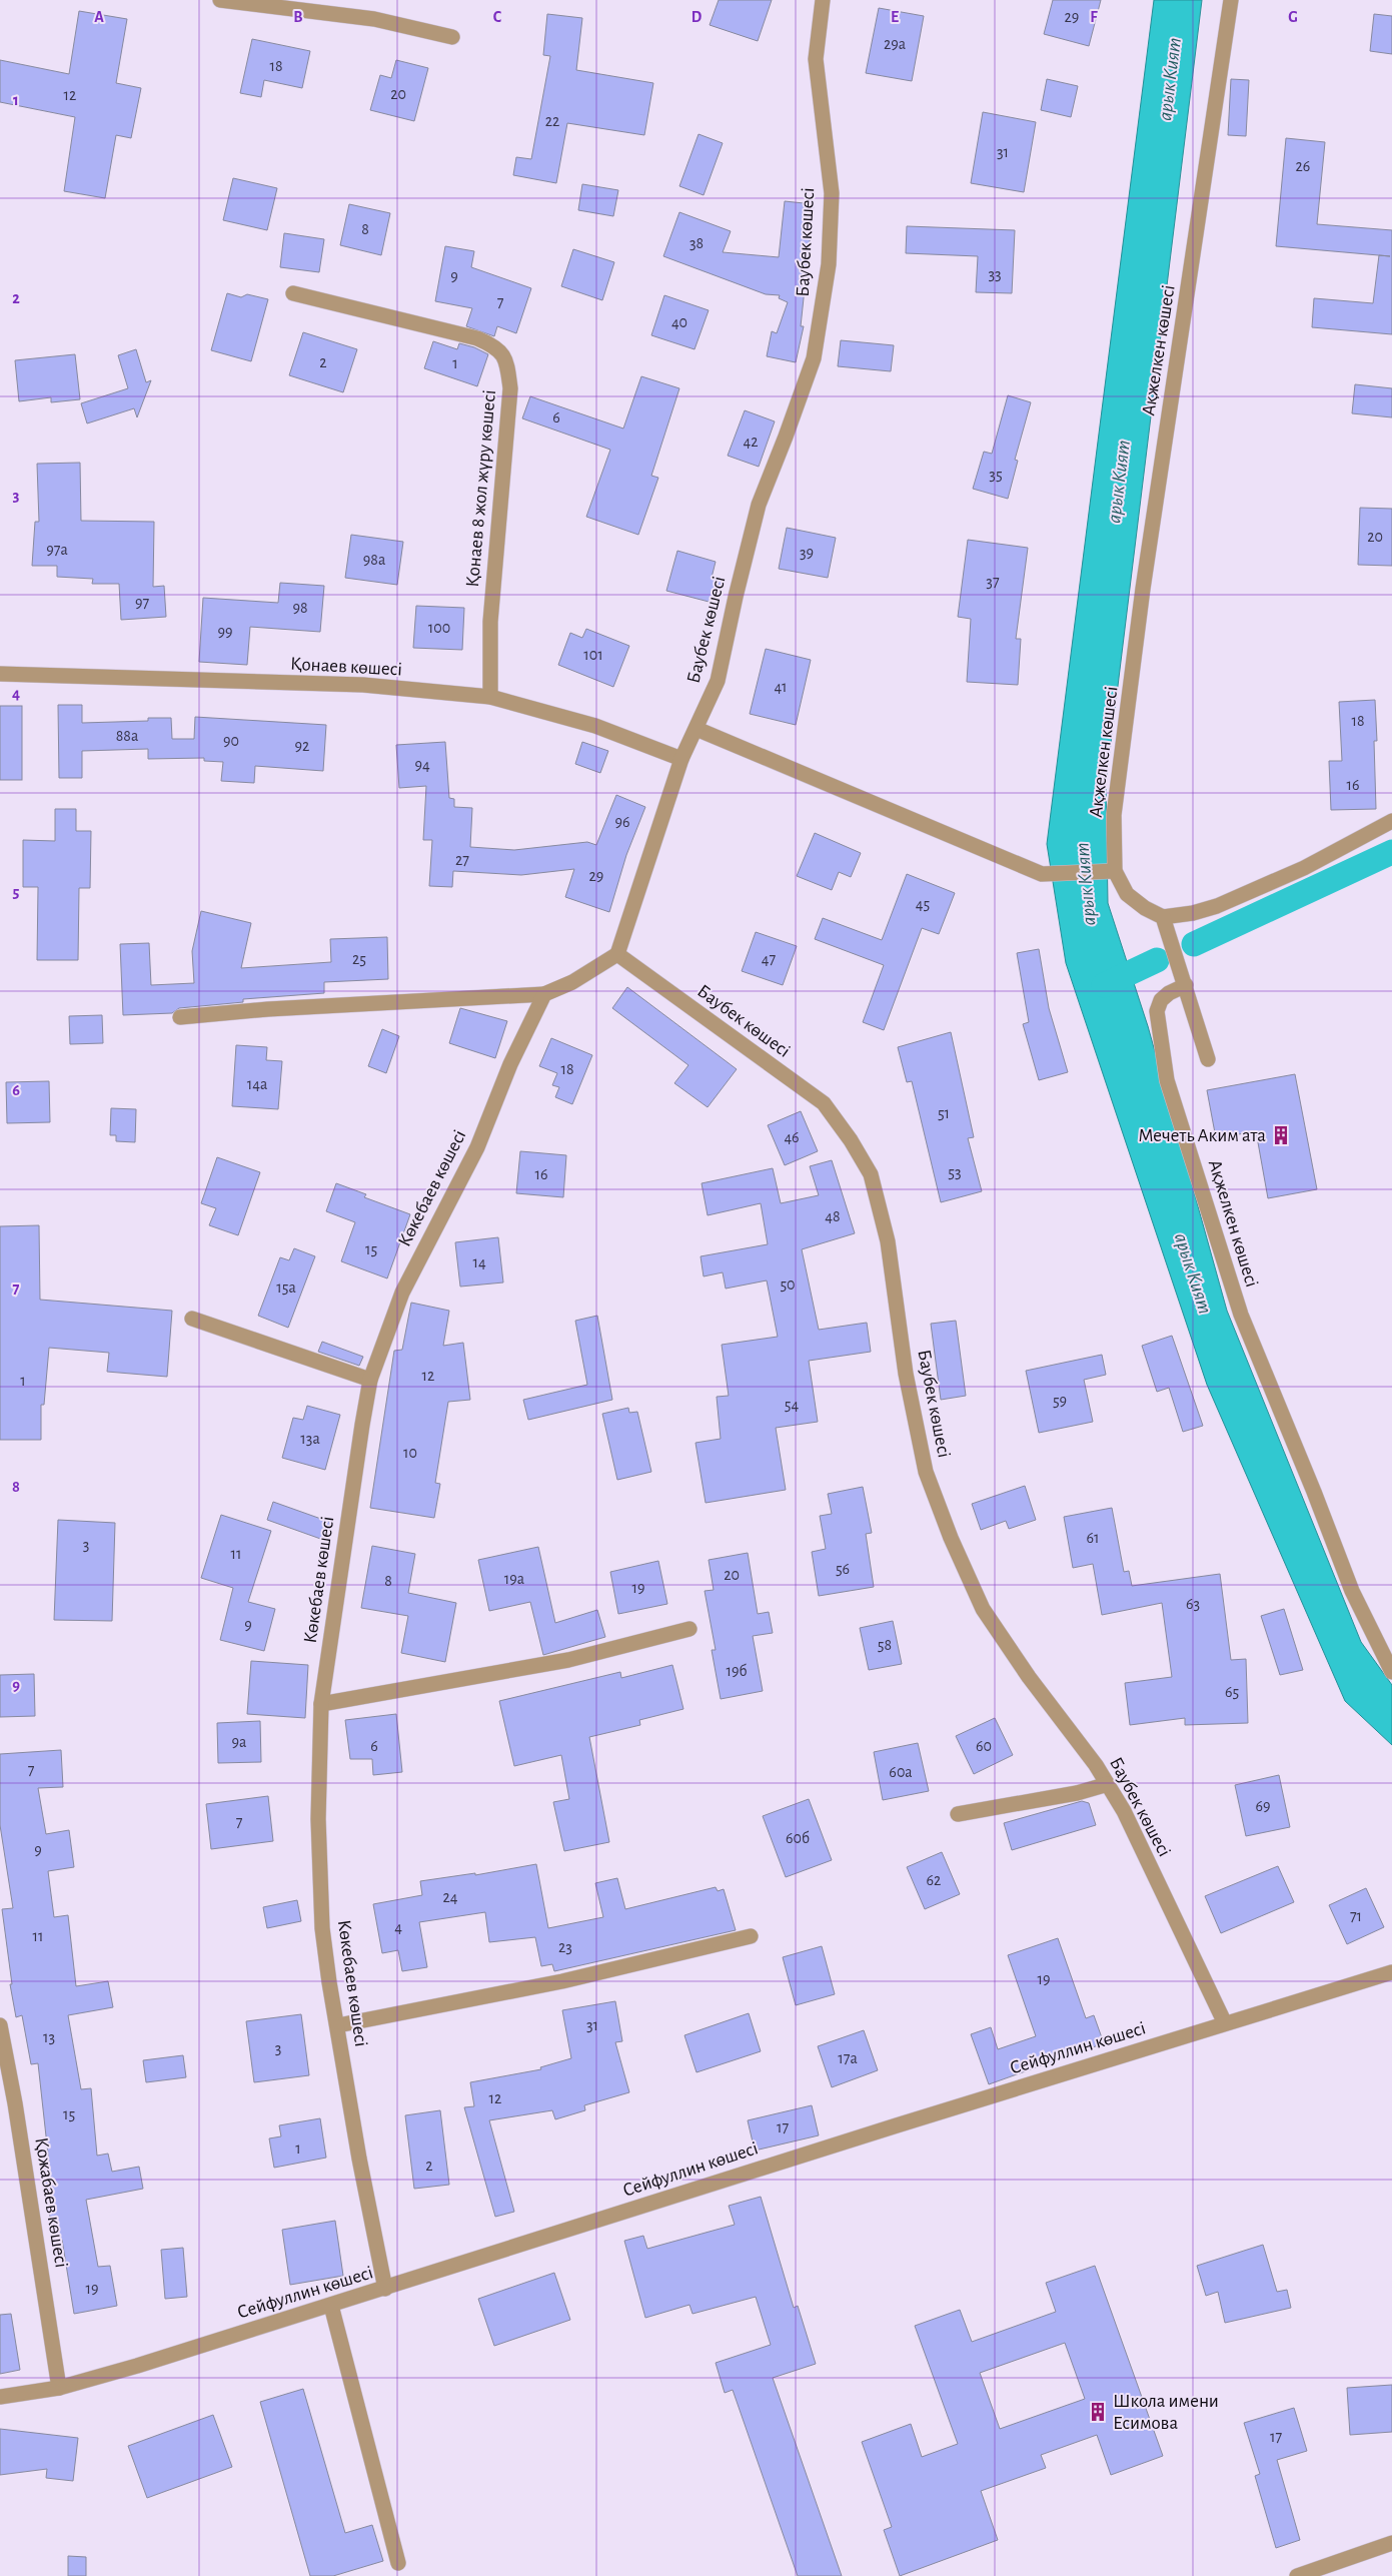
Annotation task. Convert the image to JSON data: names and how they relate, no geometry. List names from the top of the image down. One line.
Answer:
{"streets":{"street":["Баубек көшесі","Ақжелкен көшесі","Қонаев 8 жол жүру көшесі","Қонаев көшесі","Көкебаев көшесі","Сейфуллин көшесі","Қожабаев көшесі"]},"crossings":[["Баубек көшесі","Қонаев көшесі"],["Баубек көшесі","Сейфуллин көшесі"],["Қонаев 8 жол жүру көшесі","Қонаев көшесі"],["Көкебаев көшесі","Сейфуллин көшесі"],["Сейфуллин көшесі","Қожабаев көшесі"]],"water":["арык Кият"],"places":{"building":["Мечеть Аким ата","Школа имени Есимова"]},"house_numbers":["29","29а","18","20","12","22","31","26","8","38","33","9","7","40","2","1","6","42","35","20","97а","39","98а","37","97","98","100","99","101","41","18","88а","90","92","94","16","96","27","29","45","25","47","18","14а","51","46","53","16","48","15","14","50","15а","12","1","59","54","13а","10","61","3","11","56","20","19а","8","19","63","9","58","19б","65","9а","6","60","7","60а","69","7","60б","9","62","24","71","4","11","23","19","31","13","3","17а","12","15","17","1","2","19","17"],"grid":{"columns":["A","B","C","D","E","F","G"],"rows":["1","2","3","4","5","6","7","8","9"]}}
